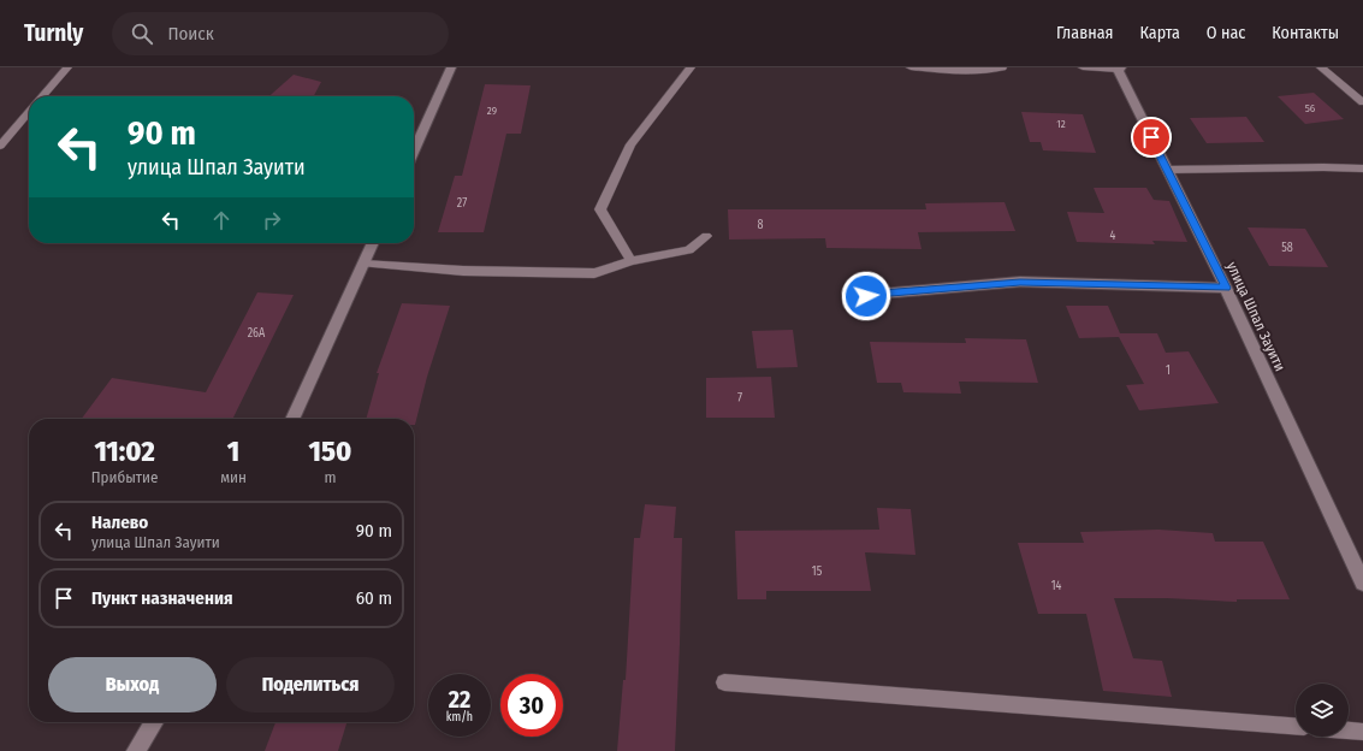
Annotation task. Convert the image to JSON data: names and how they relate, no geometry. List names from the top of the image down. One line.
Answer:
{"streets":{"street":["улица Шпал Зауити"]},"house_numbers":["56","29","12","27","8","4","58","26А","1","7","15","14"],"page":{"header":"Turnly","search":"Поиск","nav":["Главная","Карта","О нас","Контакты"],"turn":["90 m","улица Шпал Зауити"],"eta":["11:02","Прибытие","1","мин","150","m"],"list":[{"name":"Налево","note":"улица Шпал Зауити","value":"90 m"},{"name":"Пункт назначения","value":"60 m"}],"buttons":["Выход","Поделиться"],"speed":"22 km/h","limit":"30"}}
